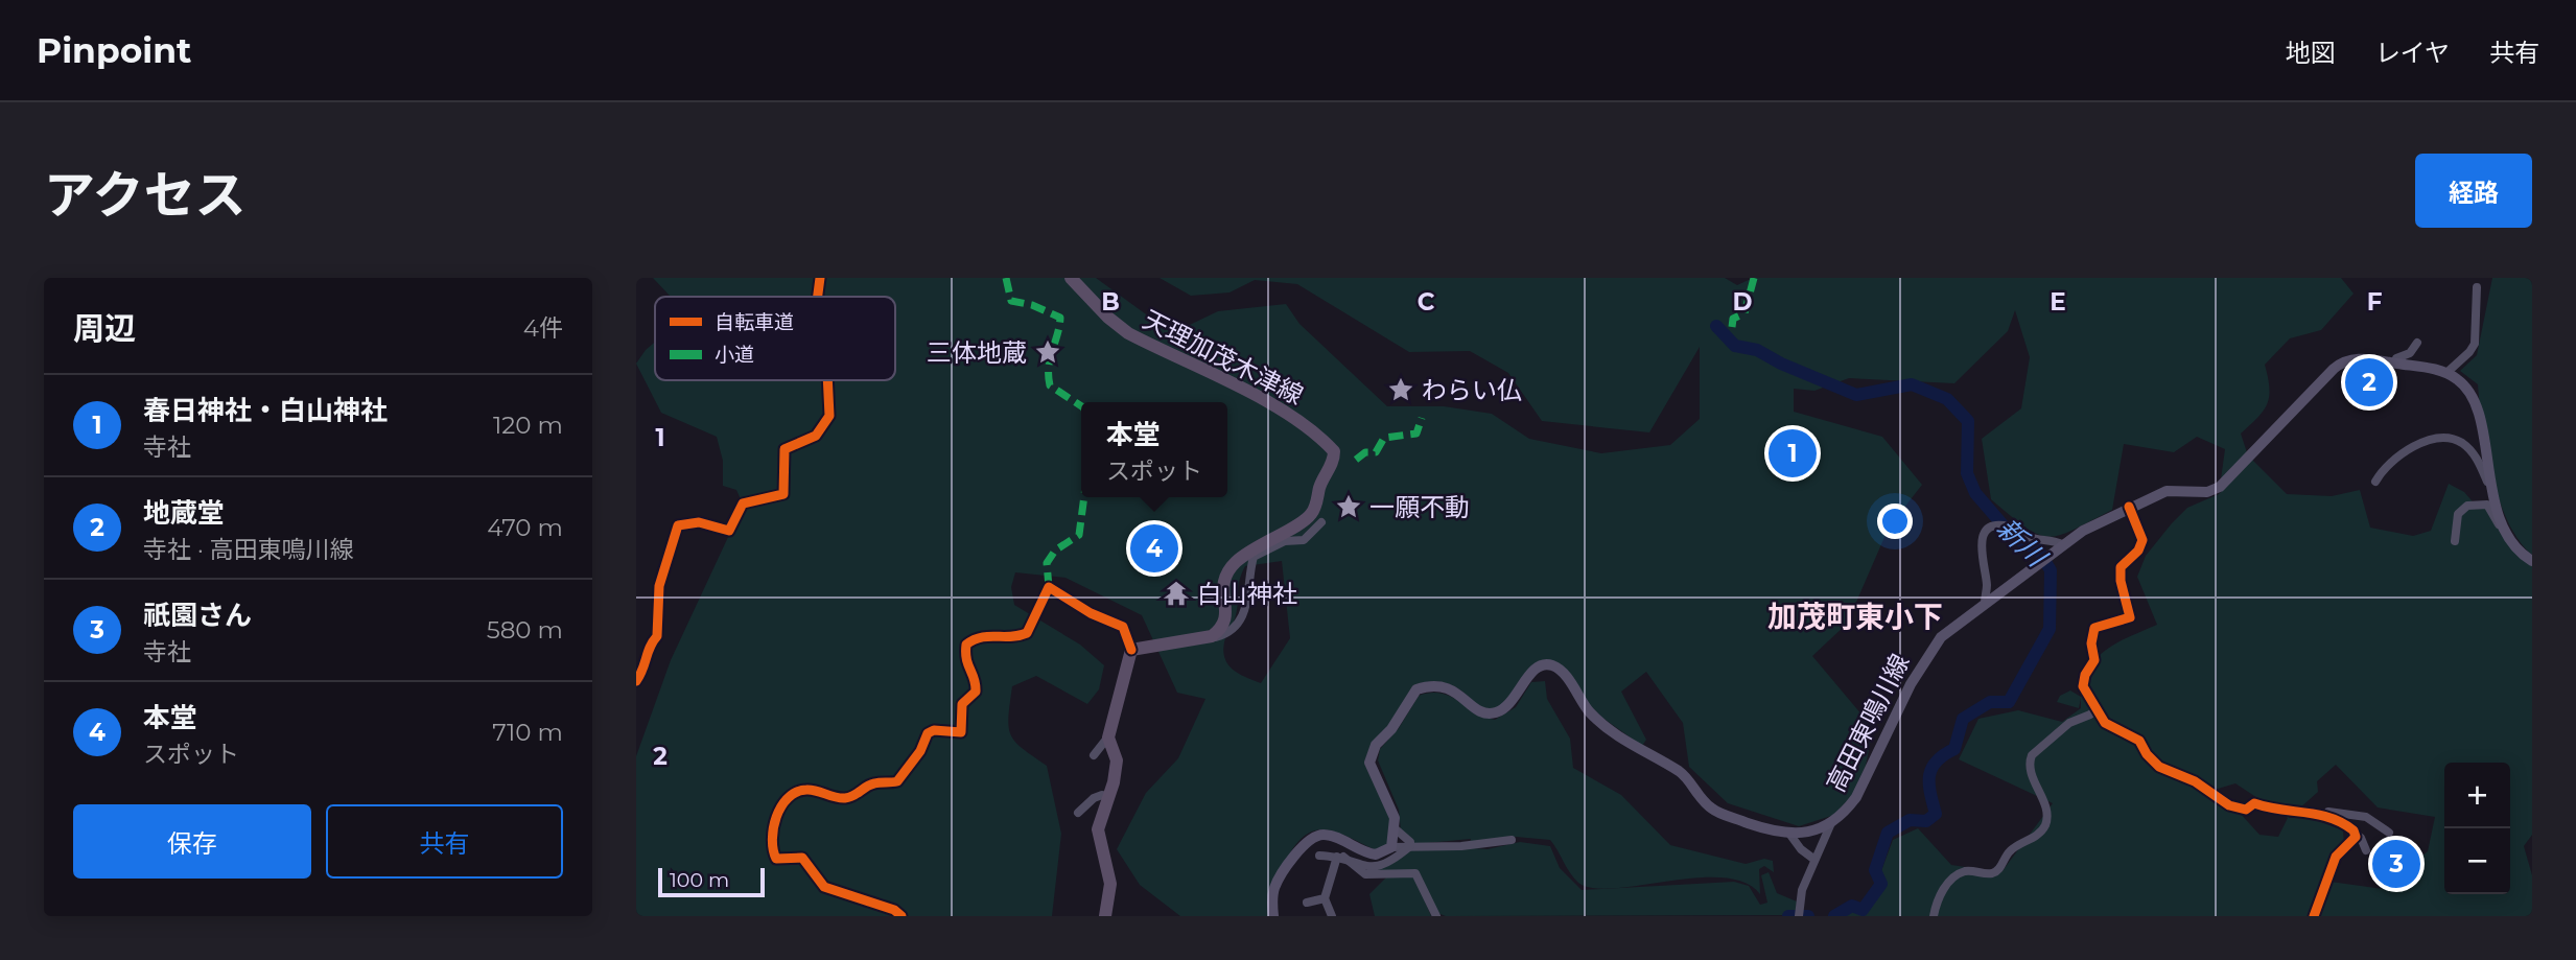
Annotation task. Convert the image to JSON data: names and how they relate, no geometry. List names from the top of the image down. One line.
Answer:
{"streets":{"main road":["天理加茂木津線","高田東鳴川線"]},"districts":["加茂町東小下"],"water":["新川"],"places":{"place":["三体地蔵","わらい仏","一願不動"],"temple":["白山神社"]},"legend":["自転車道","小道"],"scale_bar":"100 m","page":{"header":"Pinpoint","nav":["地図","レイヤ","共有"],"title":"アクセス","buttons":["経路",["保存","共有"]],"heading":["周辺","4件"],"pins":["2","1","4","3"],"list":[{"mark":"1","name":"春日神社・白山神社","note":"寺社","value":"120 m"},{"mark":"2","name":"地蔵堂","note":"寺社 · 高田東鳴川線","value":"470 m"},{"mark":"3","name":"祇園さん","note":"寺社","value":"580 m"},{"mark":"4","name":"本堂","note":"スポット","value":"710 m"}],"popup":["本堂","スポット"],"map_buttons":["+","−"],"scale":"100 m"},"grid":{"columns":["B","C","D","E","F"],"rows":["1","2"]}}
